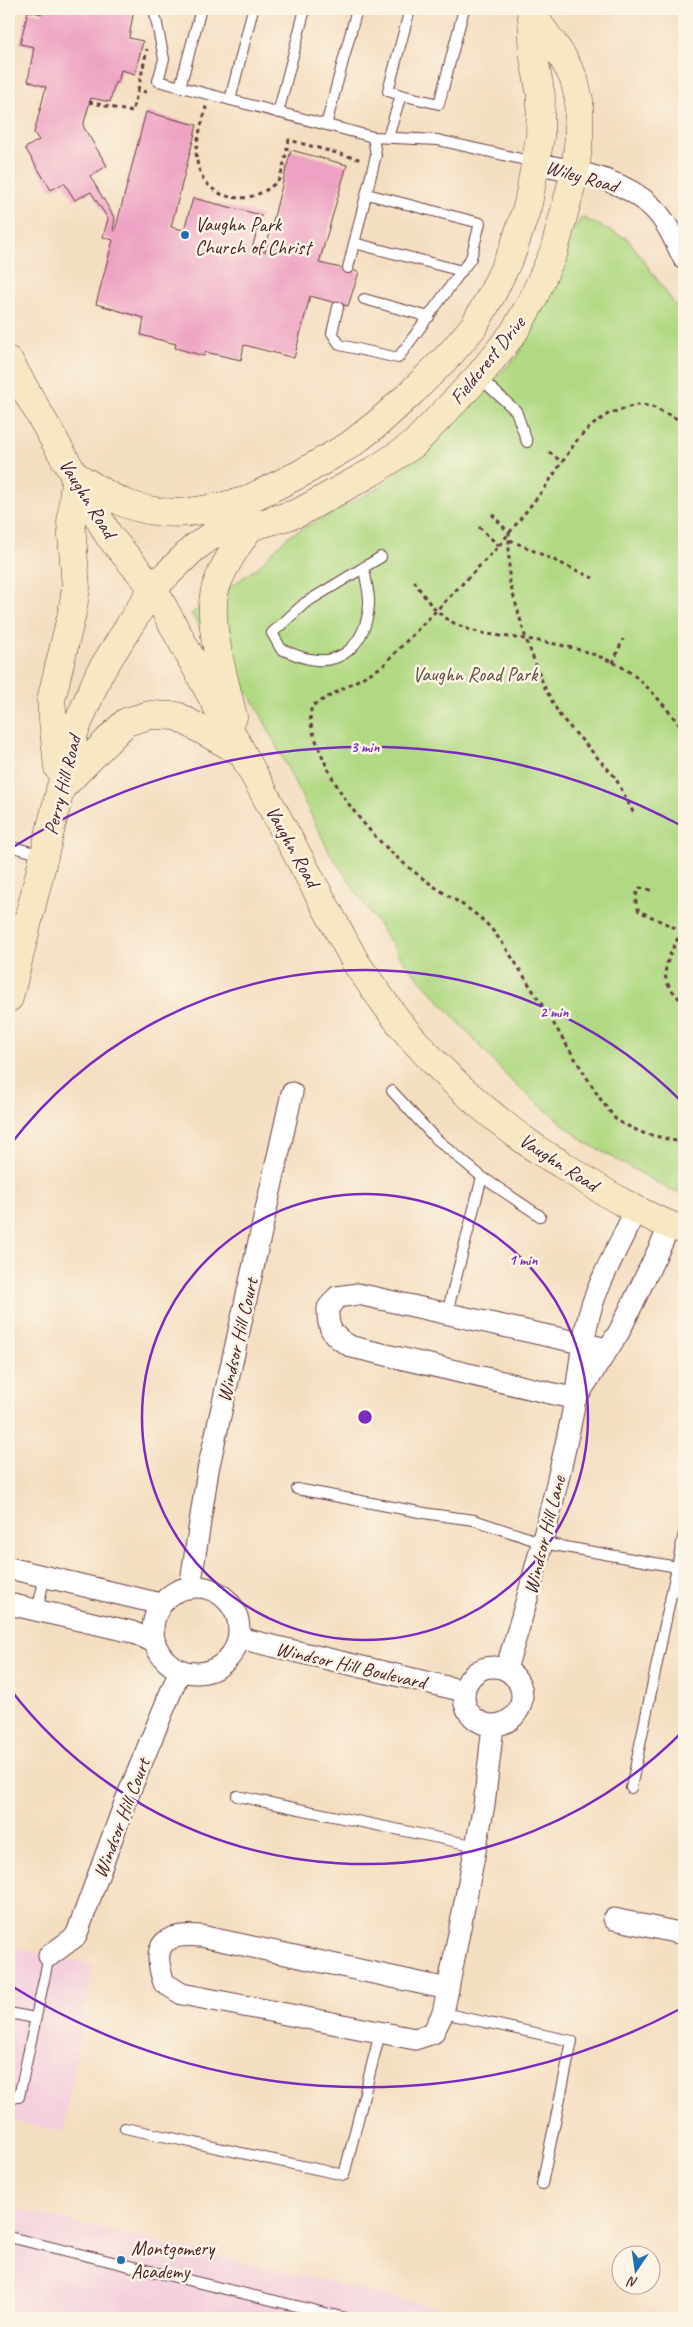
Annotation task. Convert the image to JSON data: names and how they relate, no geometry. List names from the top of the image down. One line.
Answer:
{"streets":{"main road":["Fieldcrest Drive","Vaughn Road","Perry Hill Road"],"street":["Wiley Road","Windsor Hill Court","Windsor Hill Lane","Windsor Hill Boulevard"]},"crossings":[["Wiley Road","Fieldcrest Drive"],["Fieldcrest Drive","Vaughn Road"],["Fieldcrest Drive","Perry Hill Road"],["Vaughn Road","Perry Hill Road"],["Vaughn Road","Windsor Hill Lane"],["Windsor Hill Court","Windsor Hill Boulevard"],["Windsor Hill Lane","Windsor Hill Boulevard"]],"parks":["Vaughn Road Park"],"places":["Vaughn Park Church of Christ","Montgomery Academy"],"north":"bottom","rings":["3 min","2 min","1 min"]}
